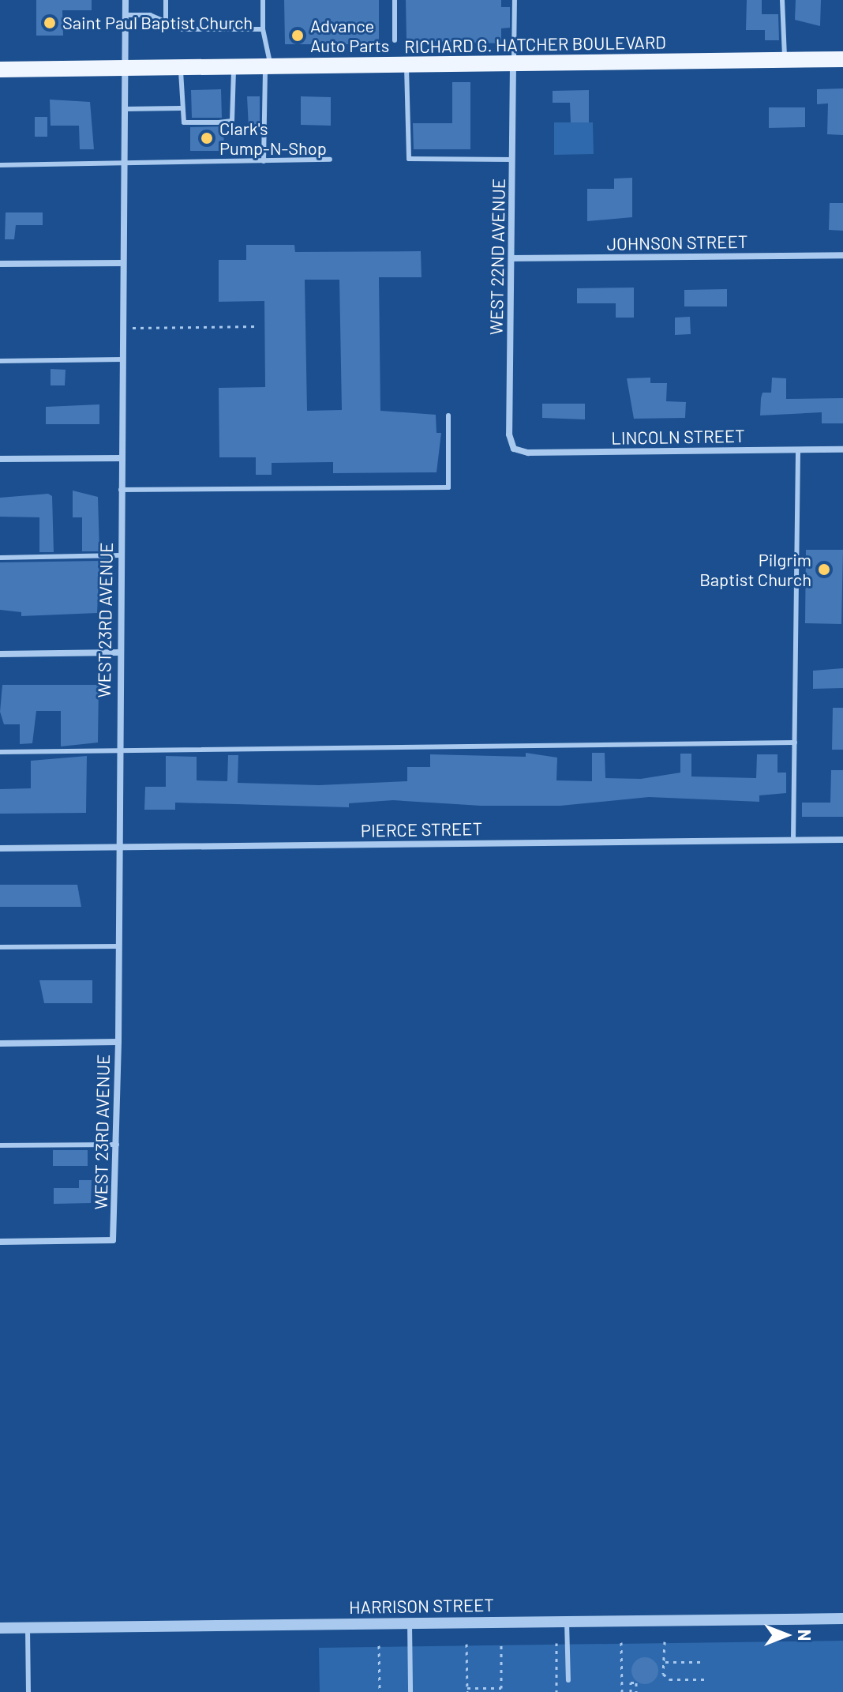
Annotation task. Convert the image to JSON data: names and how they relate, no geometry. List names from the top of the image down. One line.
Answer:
{"streets":{"main road":["RICHARD G. HATCHER BOULEVARD"],"street":["JOHNSON STREET","WEST 22ND AVENUE","LINCOLN STREET","WEST 23RD AVENUE","PIERCE STREET","HARRISON STREET"]},"crossings":[["RICHARD G. HATCHER BOULEVARD","WEST 22ND AVENUE"],["RICHARD G. HATCHER BOULEVARD","WEST 23RD AVENUE"],["JOHNSON STREET","WEST 22ND AVENUE"],["WEST 22ND AVENUE","LINCOLN STREET"],["WEST 23RD AVENUE","PIERCE STREET"]],"places":["Saint Paul Baptist Church","Advance Auto Parts","Clark's Pump-N-Shop","Pilgrim Baptist Church"],"north":"right"}
